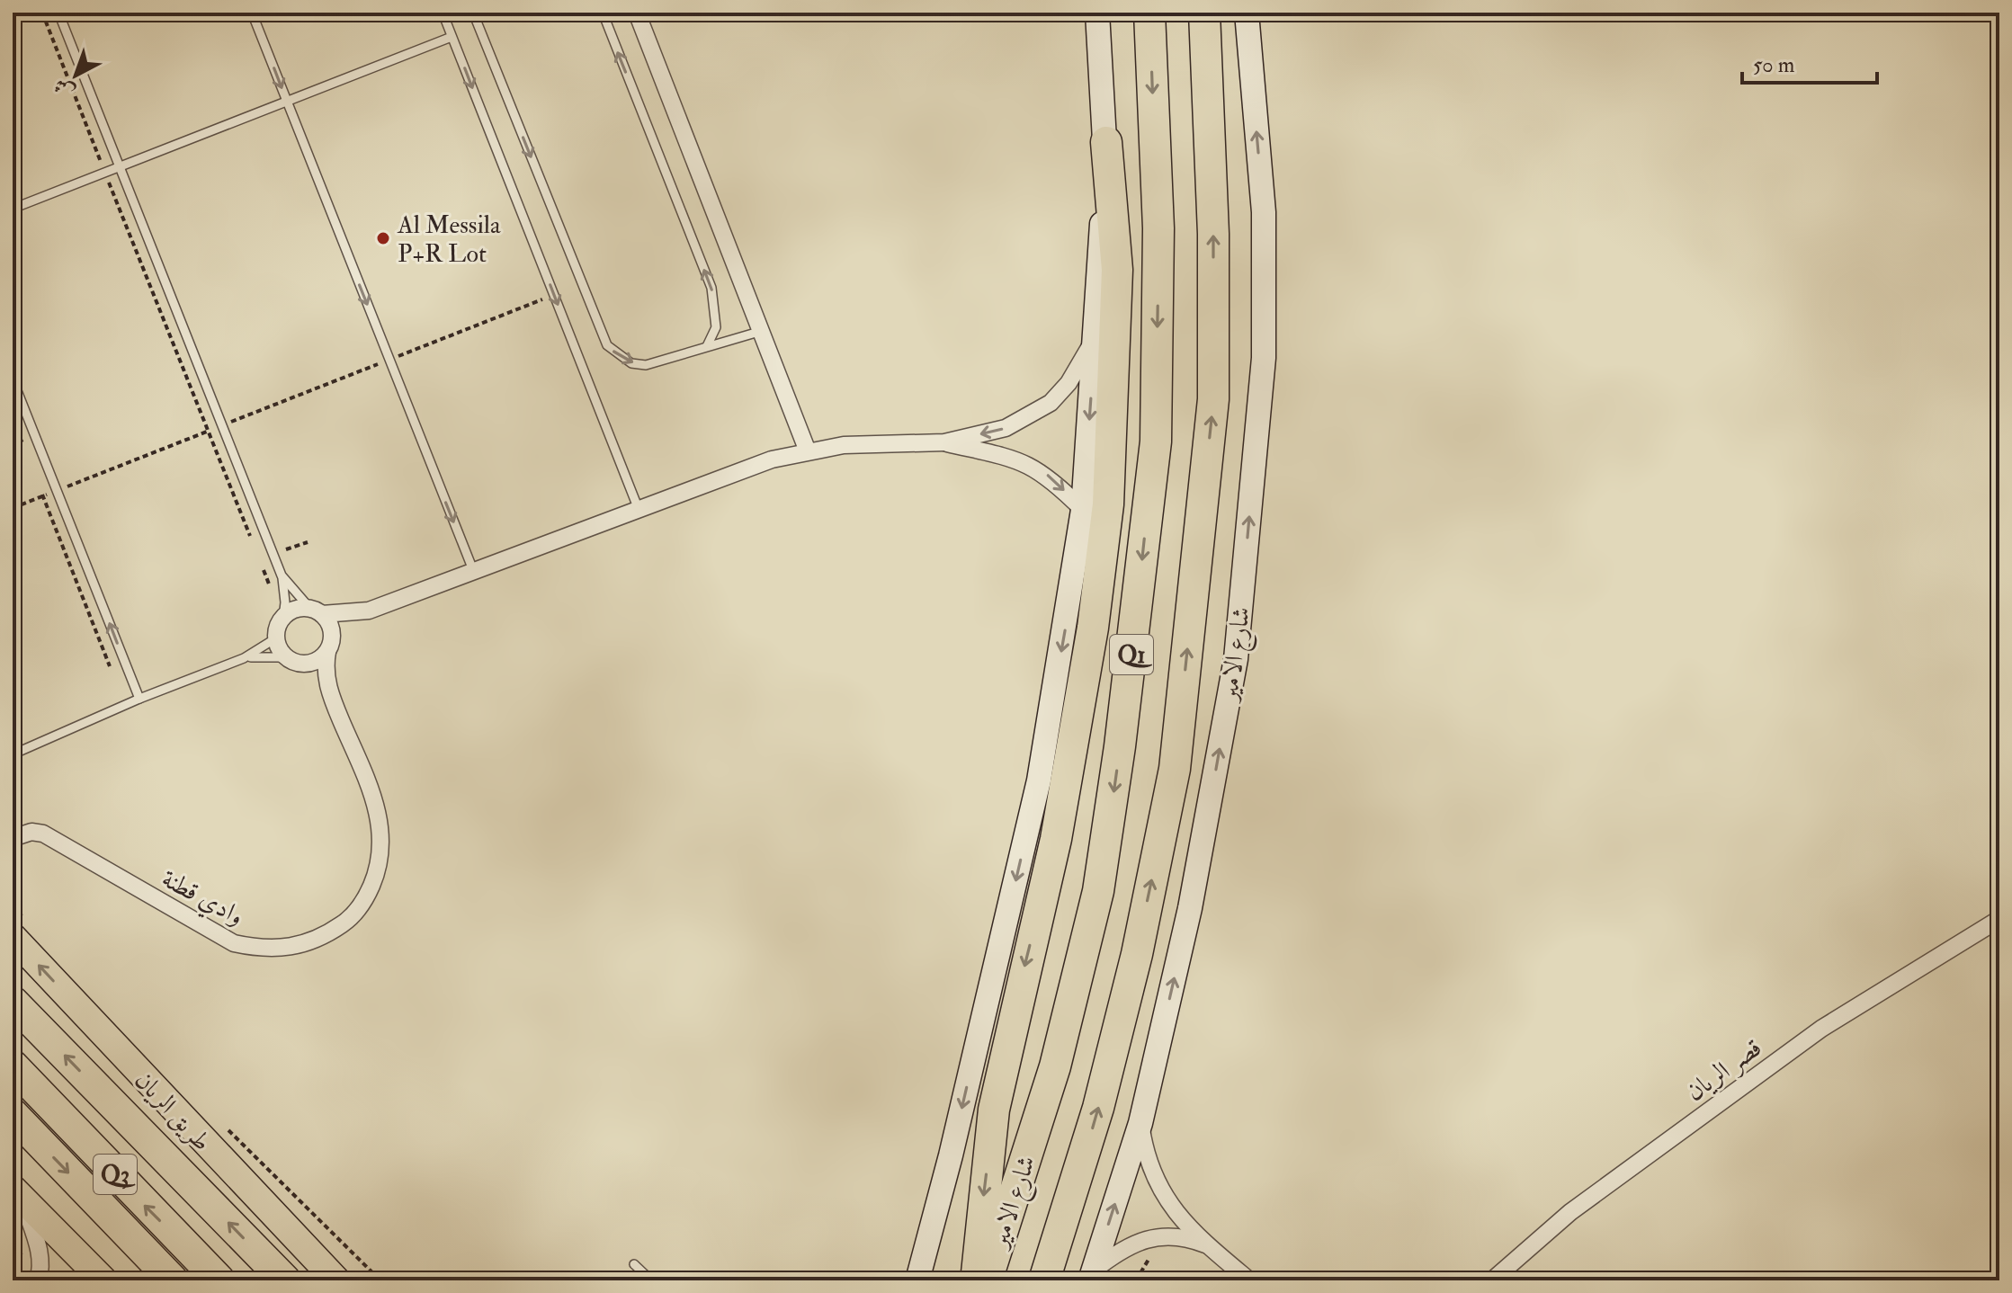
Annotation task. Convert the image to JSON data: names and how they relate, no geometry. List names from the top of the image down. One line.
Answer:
{"streets":{"highway":["شارع الامير","Q1","Q3"],"main road":["طريق الريان"],"street":["وادي قطنة","قصر الريان"]},"one_way":["طريق الريان"],"places":["Al Messila P+R Lot"],"scale_bar":"50 m","north":"bottom left"}
